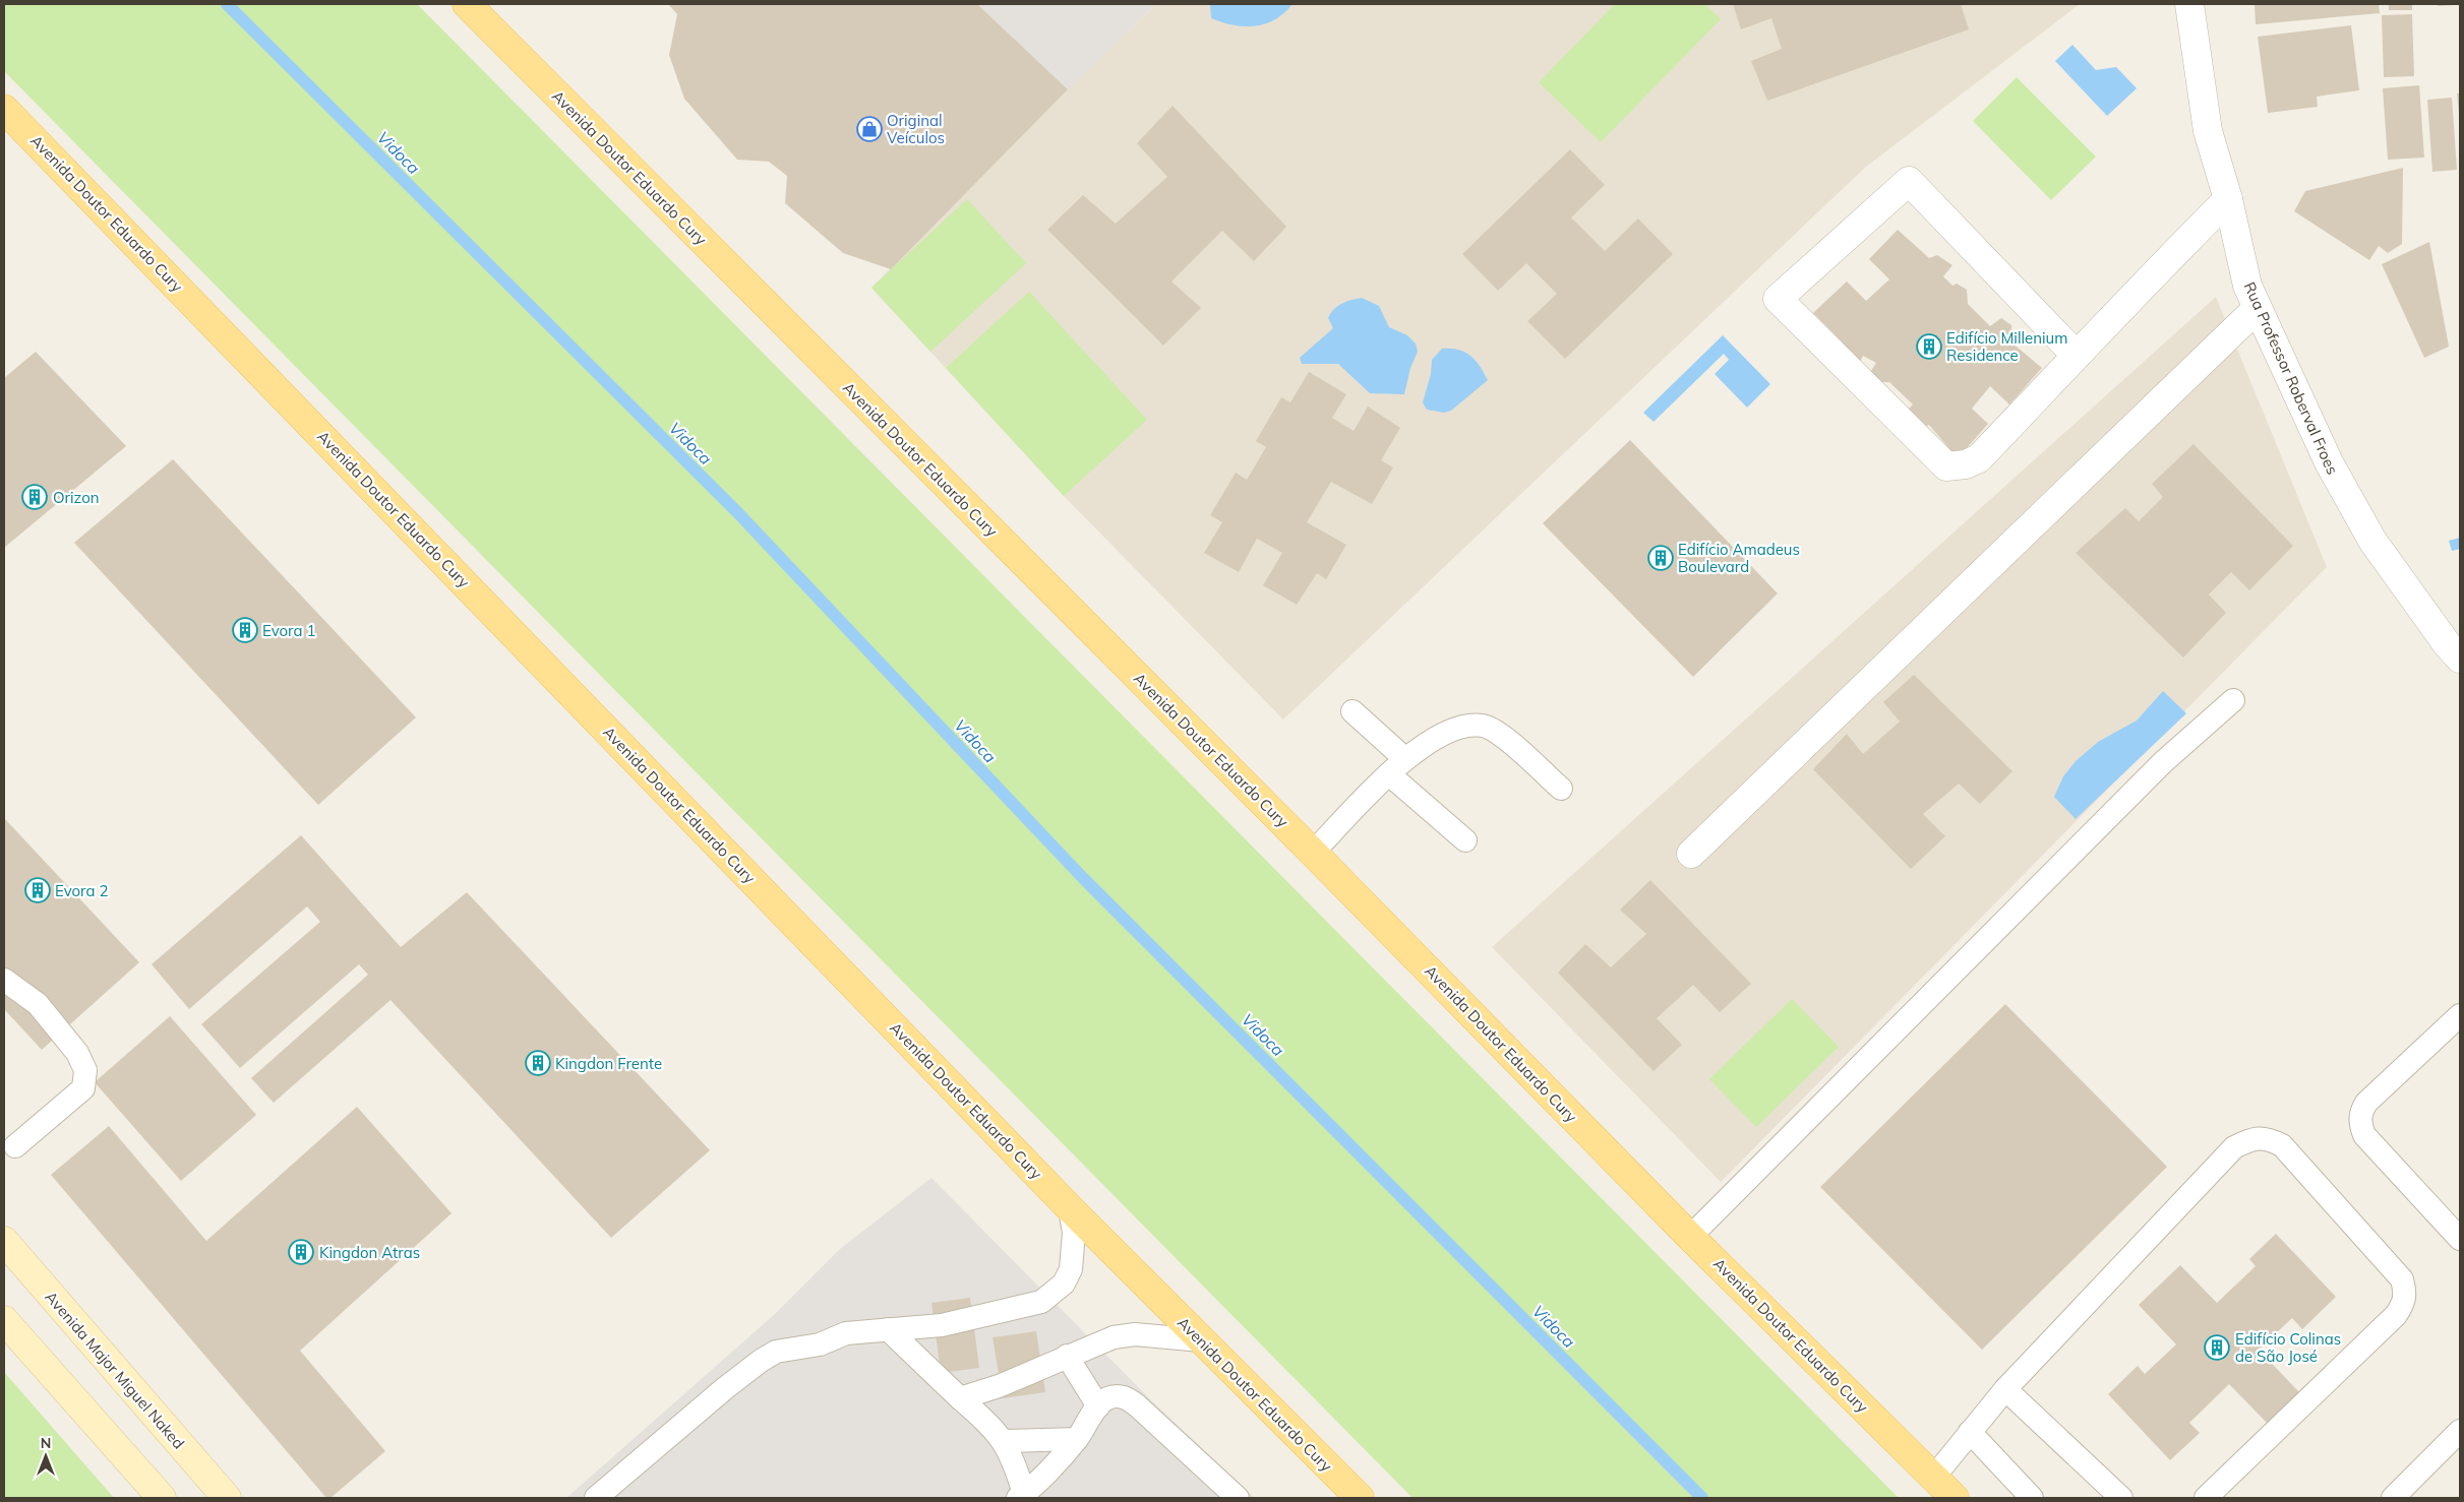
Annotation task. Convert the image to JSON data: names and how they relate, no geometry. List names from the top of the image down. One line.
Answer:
{"streets":{"main road":["Avenida Doutor Eduardo Cury","Avenida Major Miguel Naked"],"street":["Rua Professor Roberval Froes"]},"water":["Vidoca"],"places":{"shop":["Original Veículos"],"building":["Edifício Millenium Residence","Orizon","Edifício Amadeus Boulevard","Evora 1","Evora 2","Kingdon Frente","Kingdon Atras","Edifício Colinas de São José"]},"north":"top"}
